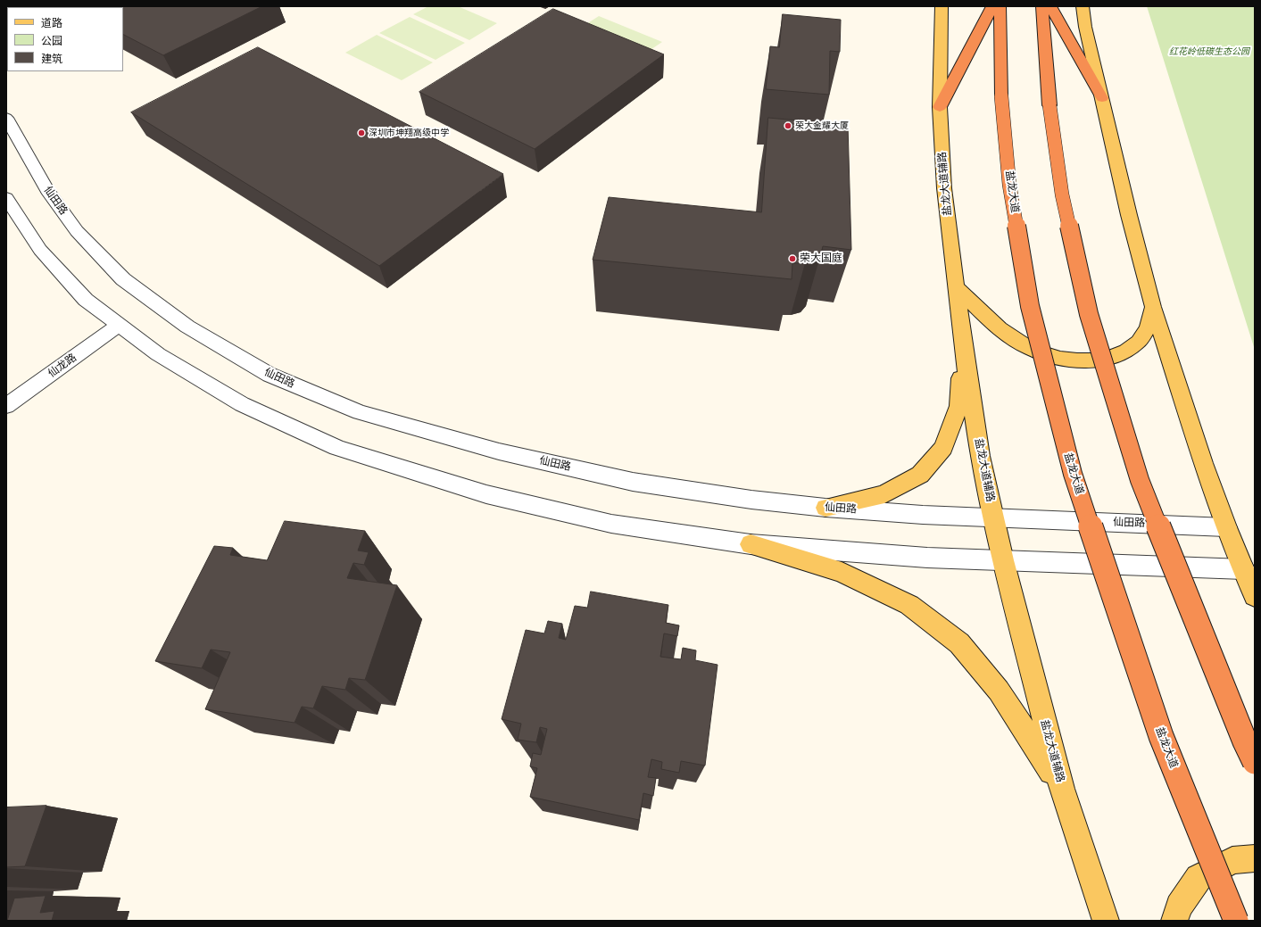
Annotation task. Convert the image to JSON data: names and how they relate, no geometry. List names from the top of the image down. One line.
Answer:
{"streets":{"highway":["盐龙大道"],"main road":["盐龙大道辅路"],"street":["仙田路","仙龙路"]},"crossings":[["盐龙大道辅路","仙田路"]],"parks":["红花岭低碳生态公园"],"places":["荣大金耀大厦","深圳市坤翔高级中学","荣大国庭"],"legend":["道路","公园","建筑"]}
